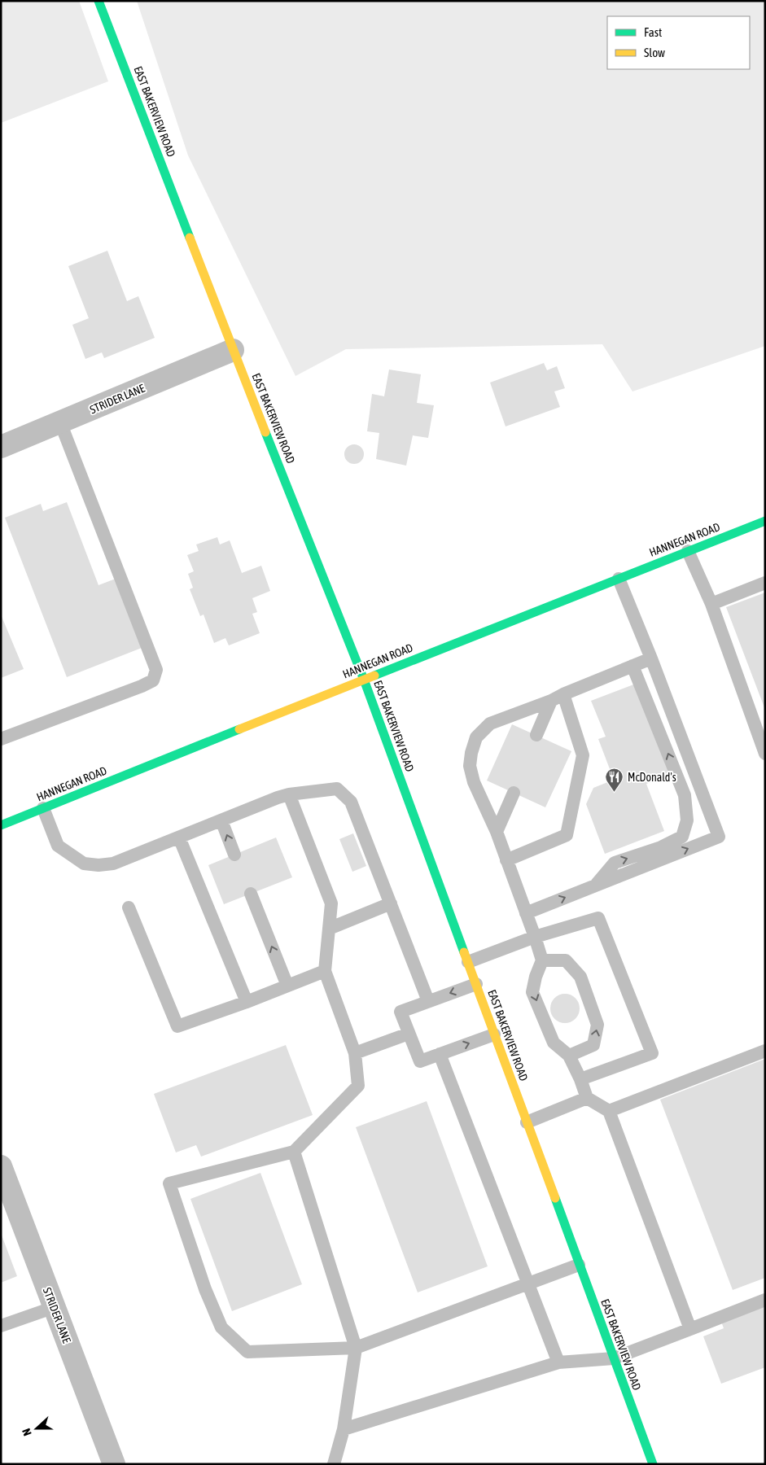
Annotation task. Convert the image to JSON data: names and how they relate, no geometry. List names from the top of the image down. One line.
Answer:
{"streets":{"main road":["EAST BAKERVIEW ROAD","HANNEGAN ROAD"],"street":["STRIDER LANE"]},"crossings":[["EAST BAKERVIEW ROAD","STRIDER LANE"],["EAST BAKERVIEW ROAD","HANNEGAN ROAD"]],"places":{"restaurant":["McDonald's"]},"legend":["Fast","Slow"],"north":"left"}
